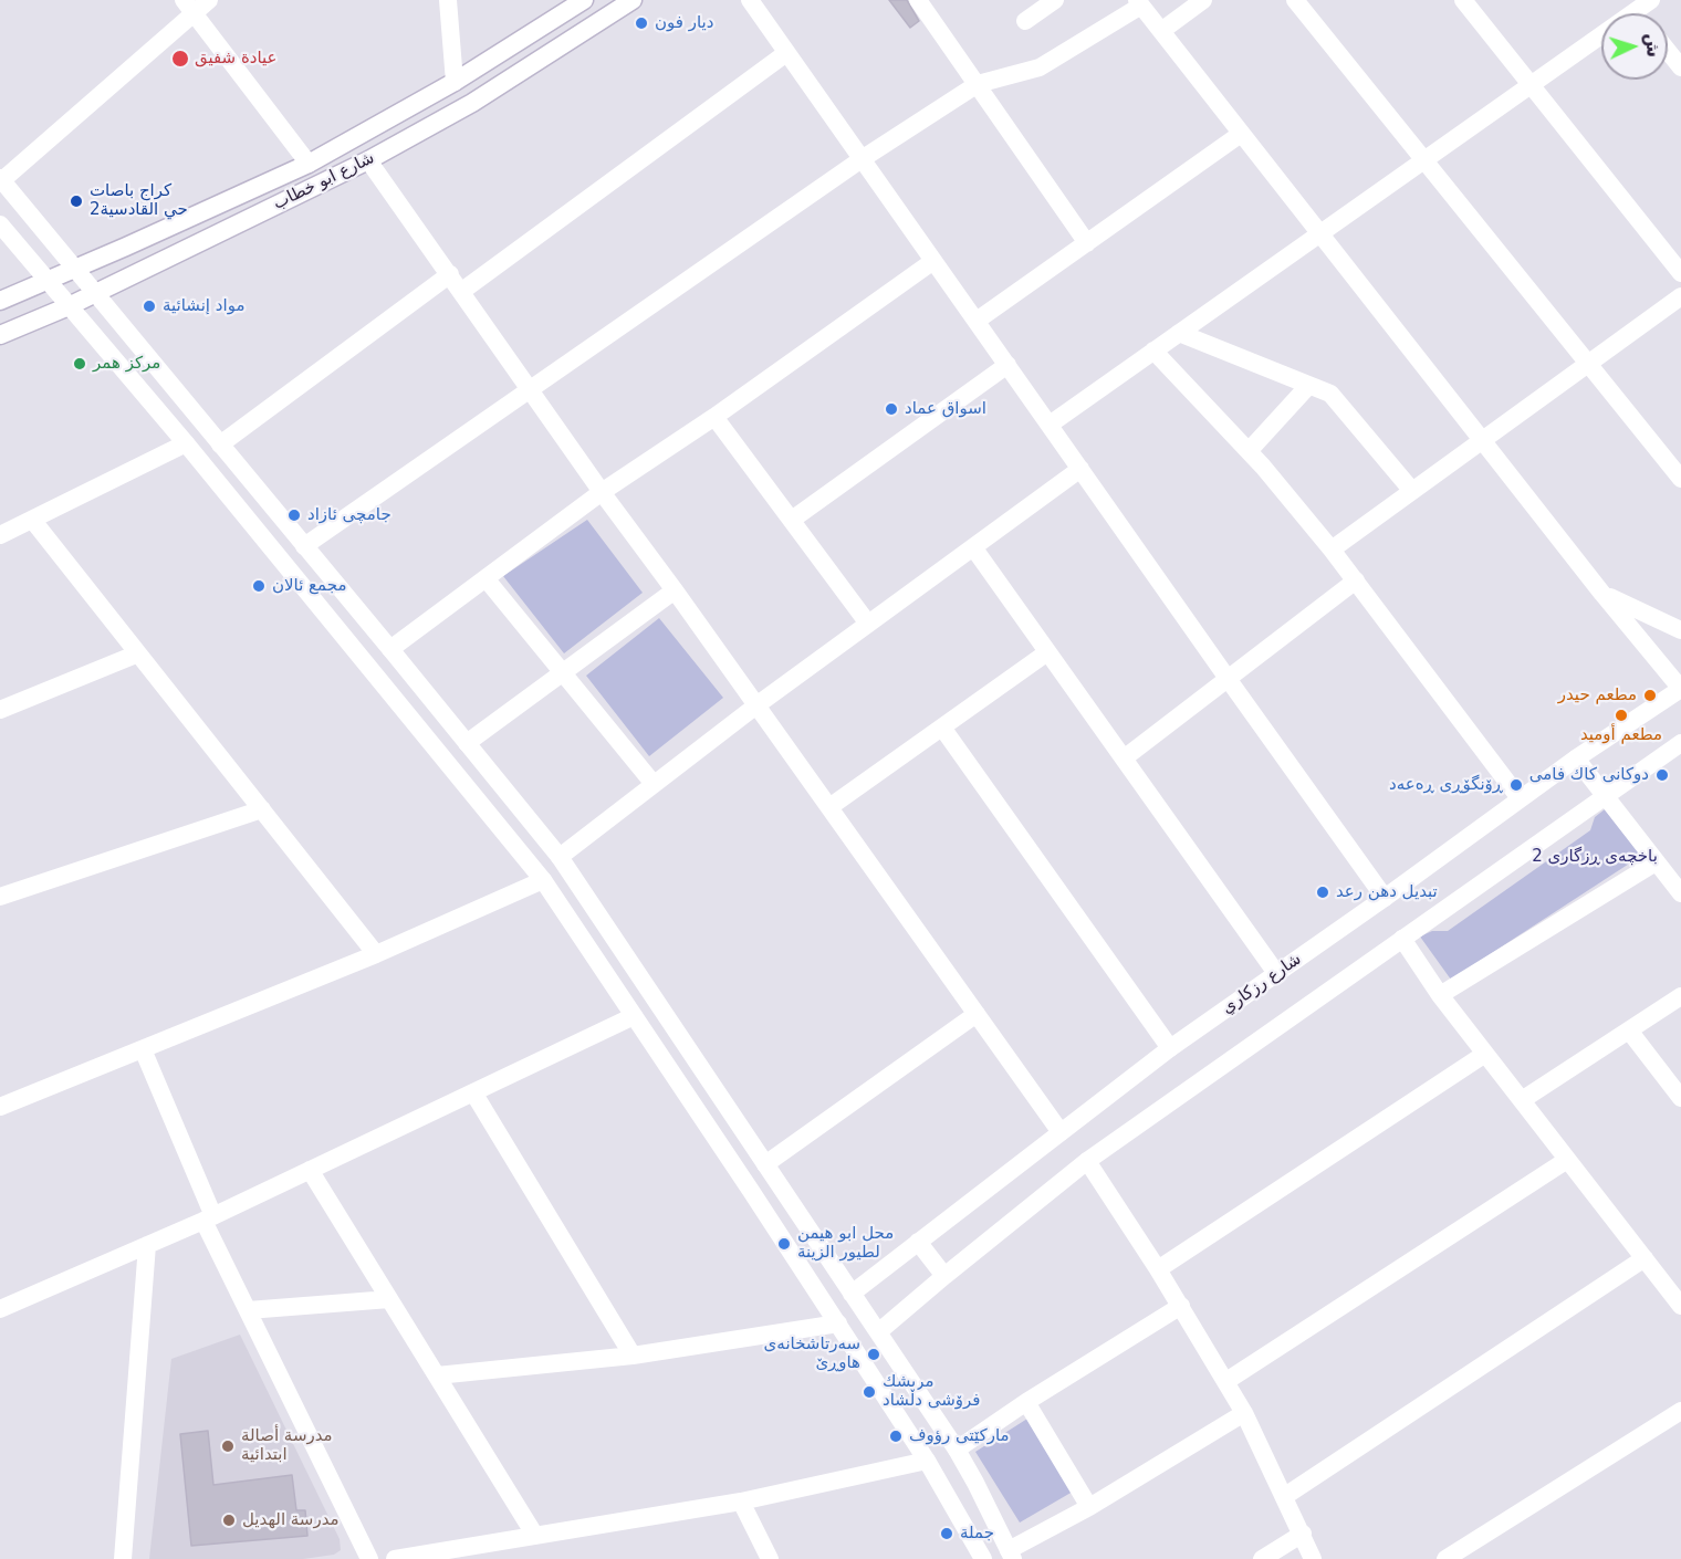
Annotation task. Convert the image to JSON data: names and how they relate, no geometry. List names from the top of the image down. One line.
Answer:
{"streets":{"street":["شارع ابو خطاب","شارع رزكاري"]},"parks":["باخچەی ڕزگاری 2"],"places":["ديار فون","عيادة شفيق","كراج باصات حي القادسية2","مواد إنشائية","مركز همر","اسواق عماد","جامچی ئازاد","مجمع ئالان","مطعم حيدر","مطعم أوميد","دوكانى كاك فامى","ڕۆنگۆڕی ڕەعەد","تبديل دهن رعد","محل ابو هيمن لطيور الزينة","سەرتاشخانەى ھاوڕێ","مريشك فرۆشى دڵشاد","ماركێتى رؤوف","مدرسة أصالة ابتدائية","مدرسة الهديل","جملة"],"north":"right"}
